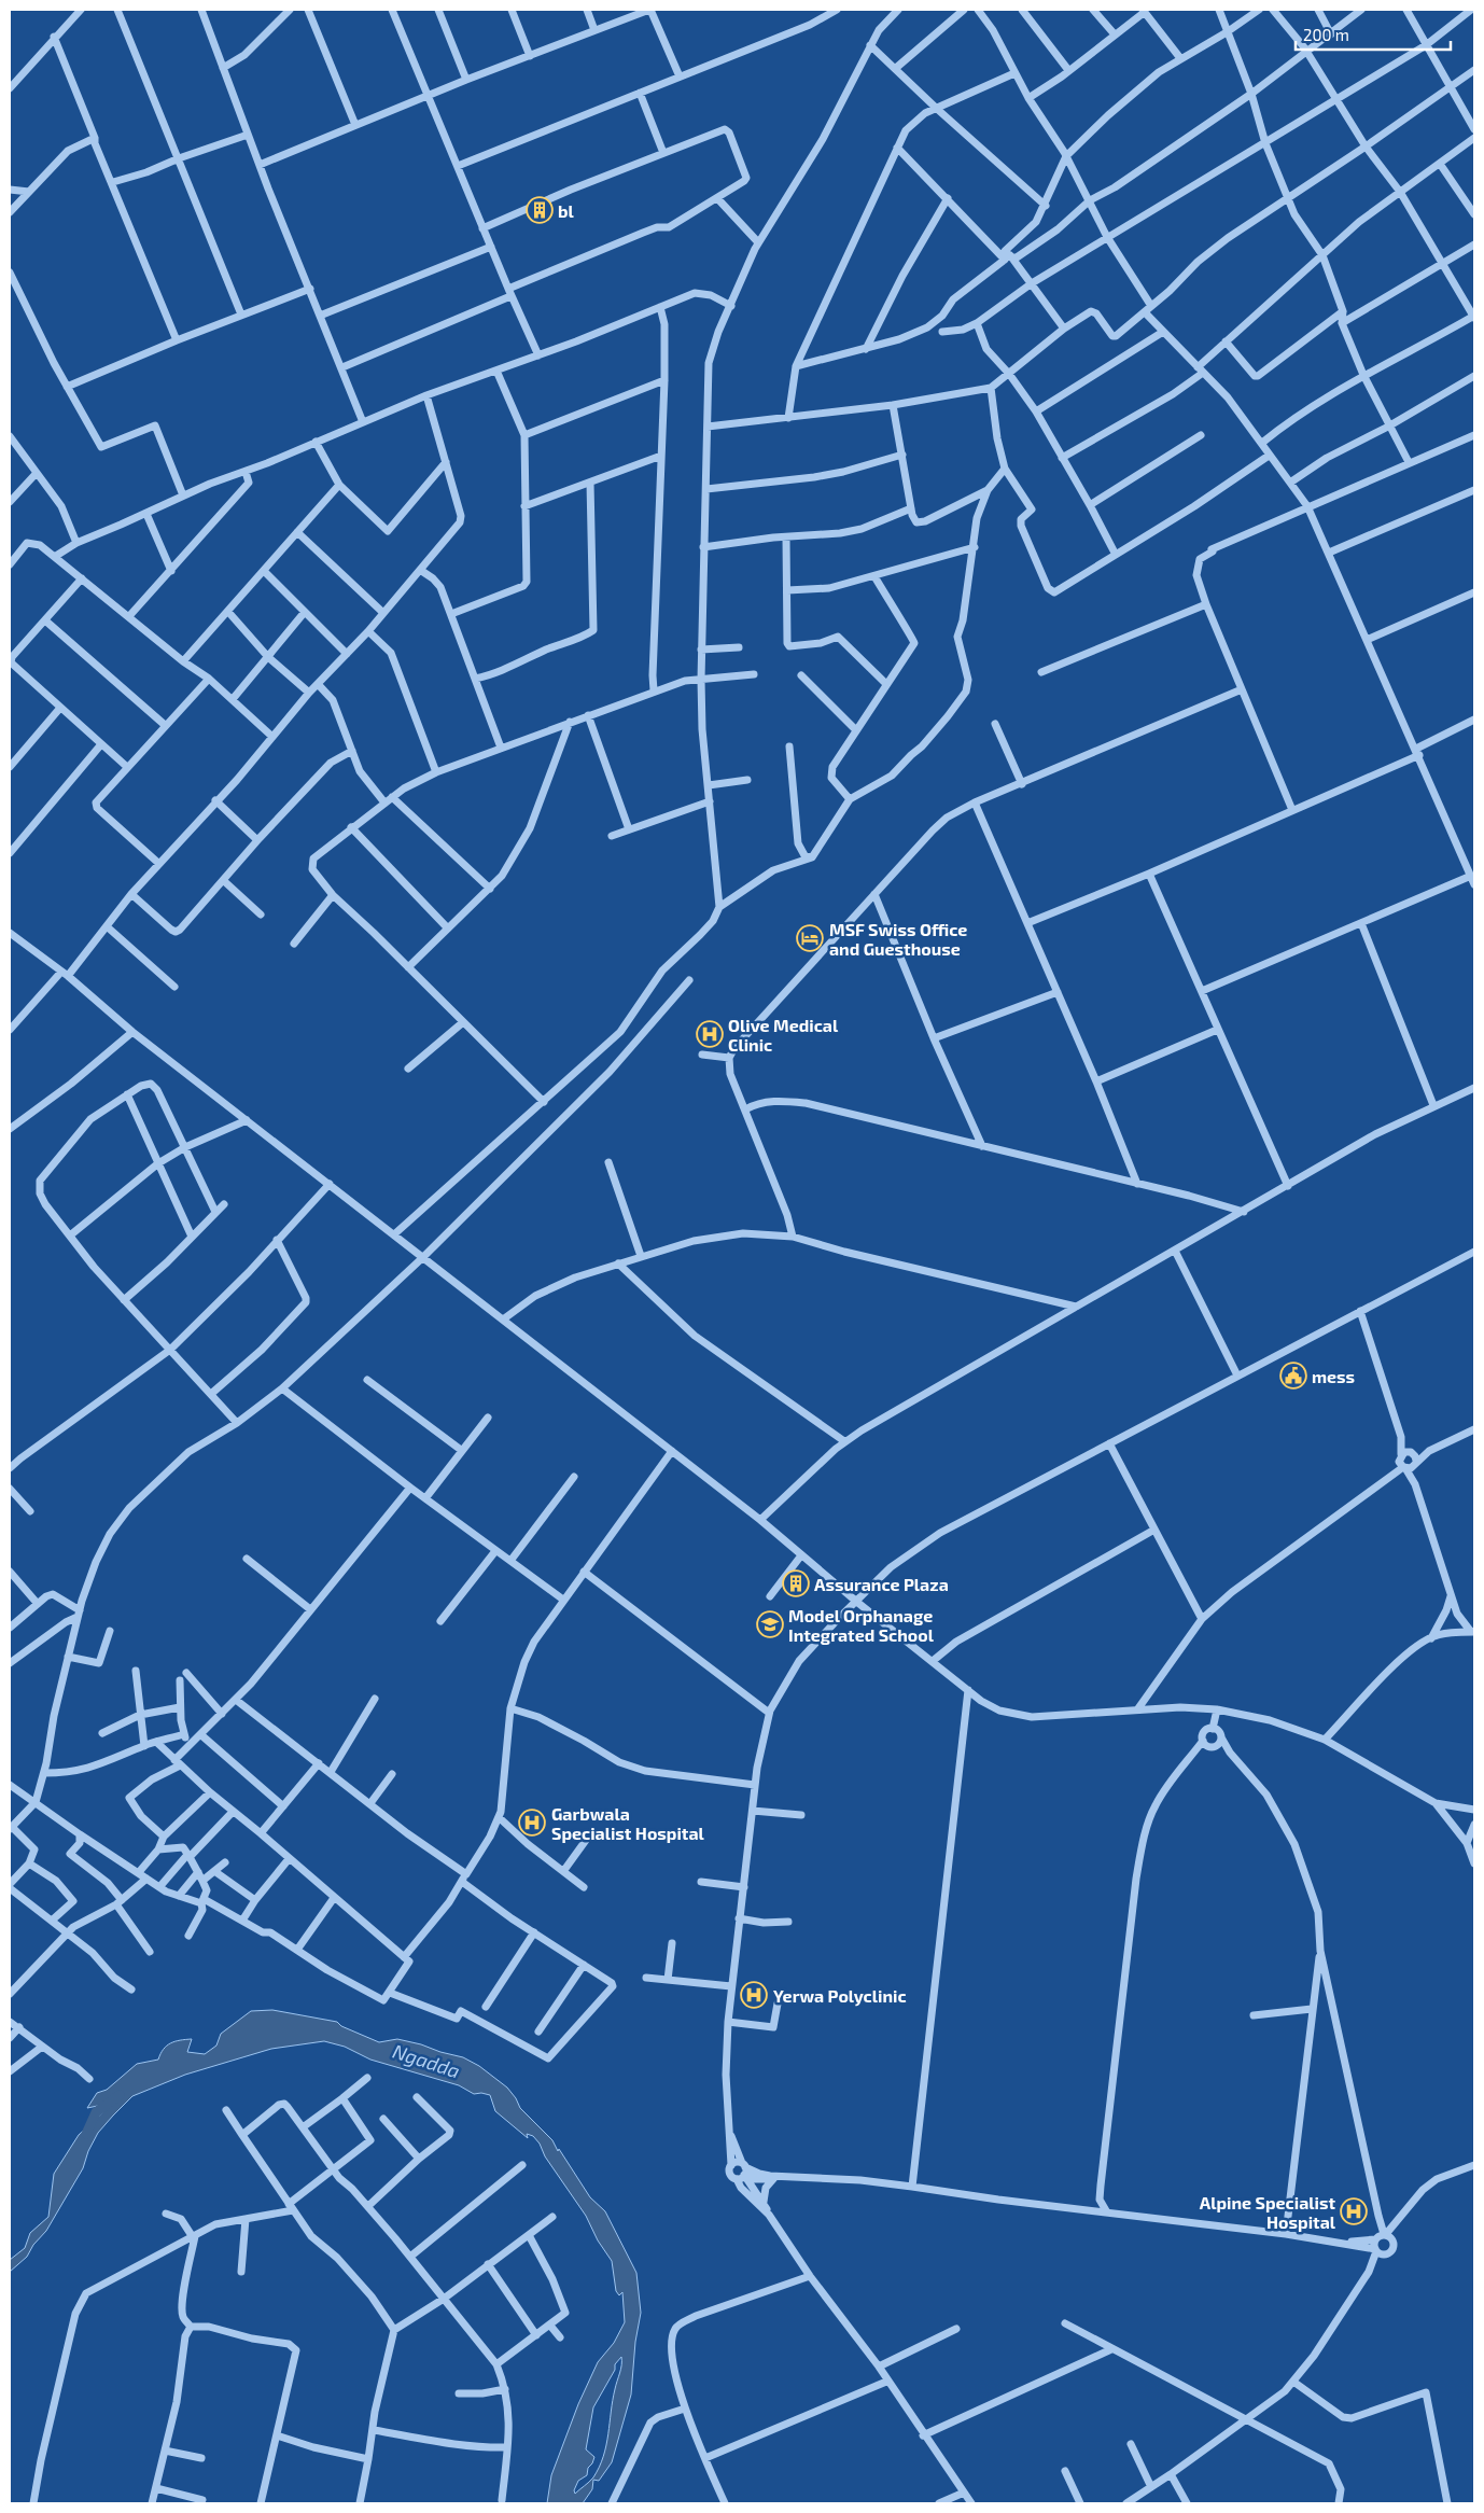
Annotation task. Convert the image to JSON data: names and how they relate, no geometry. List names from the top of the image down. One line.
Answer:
{"water":["Ngadda"],"places":{"building":["bl","Assurance Plaza"],"hotel":["MSF Swiss Office and Guesthouse"],"hospital":["Olive Medical Clinic","Garbwala Specialist Hospital","Yerwa Polyclinic","Alpine Specialist Hospital"],"public building":["mess"],"school or university":["Model Orphanage Integrated School"]},"scale_bar":"200 m"}
